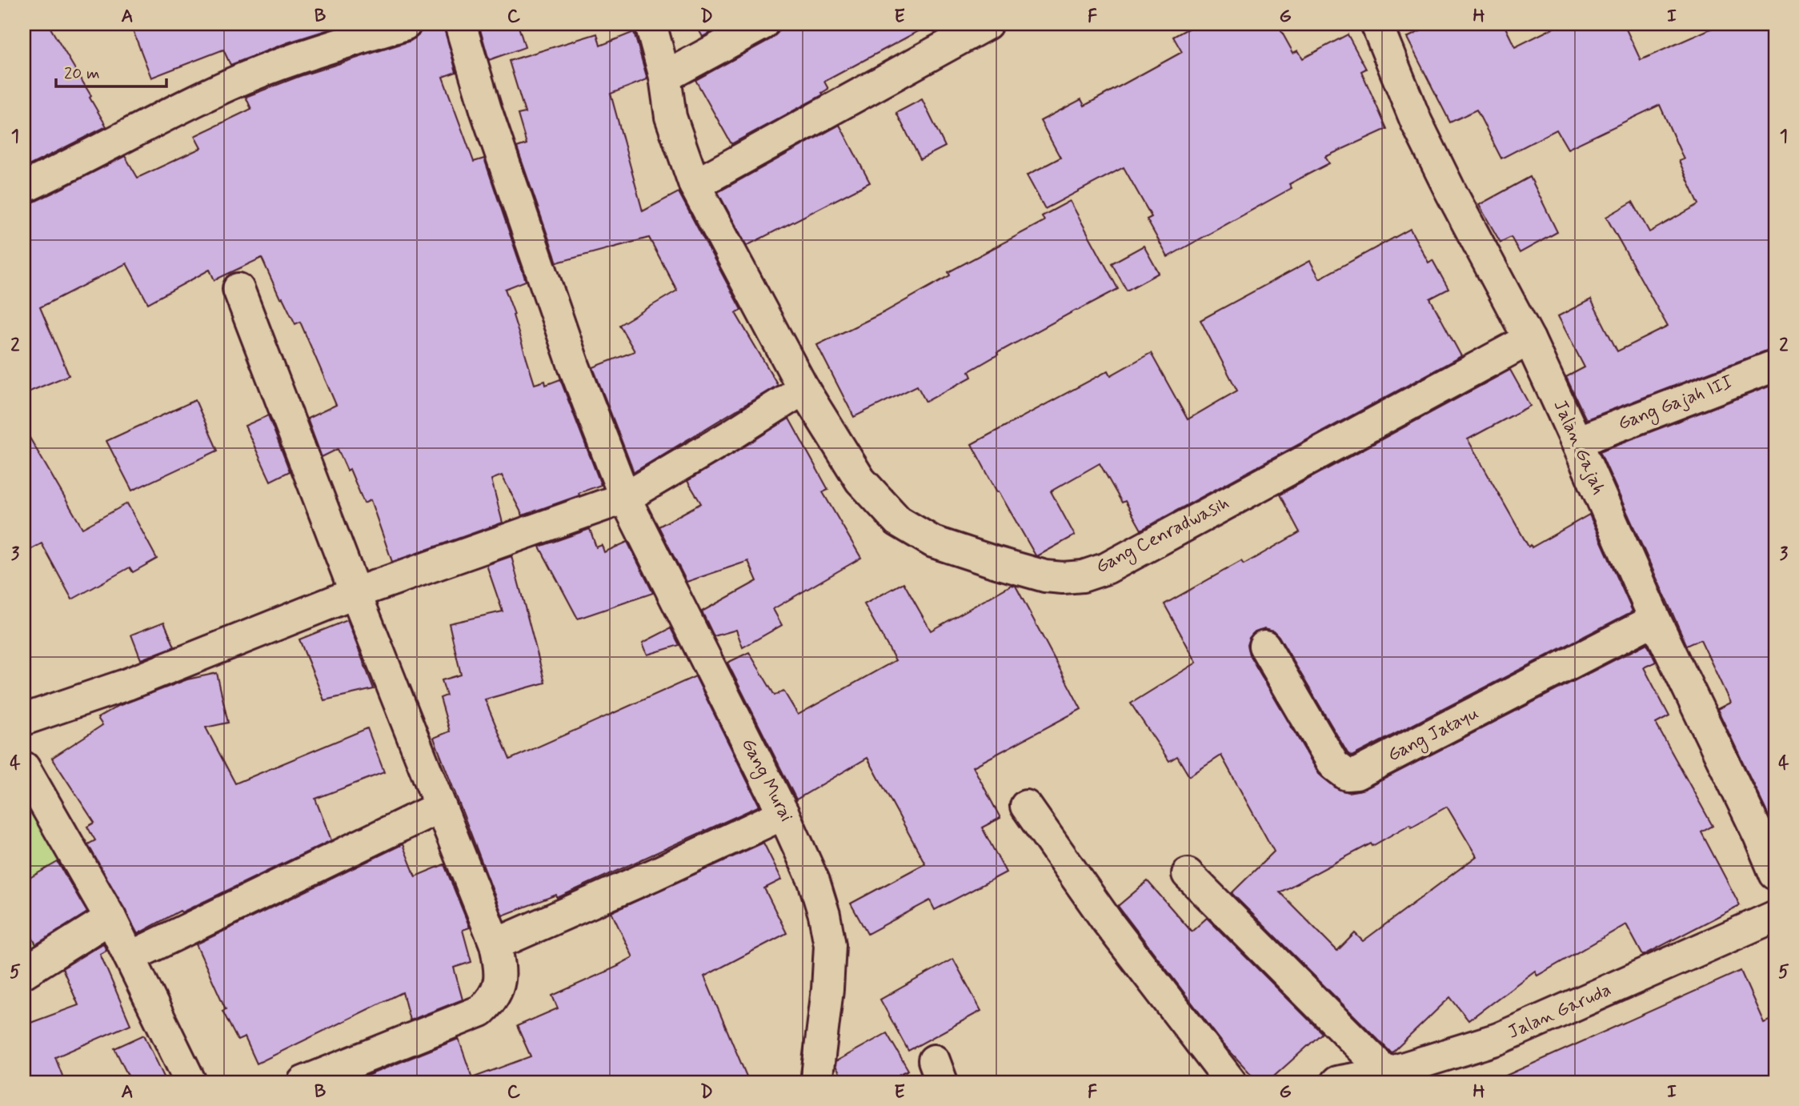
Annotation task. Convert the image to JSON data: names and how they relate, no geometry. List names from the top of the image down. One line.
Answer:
{"streets":{"street":["Gang Gajah III","Jalan Gajah","Gang Cenradwasih","Gang Jatayu","Gang Murai","Jalan Garuda"]},"crossings":[["Gang Gajah III","Jalan Gajah"],["Jalan Gajah","Gang Cenradwasih"],["Jalan Gajah","Gang Jatayu"]],"scale_bar":"20 m","grid":{"columns":["A","B","C","D","E","F","G","H","I"],"rows":["1","2","3","4","5"]}}
